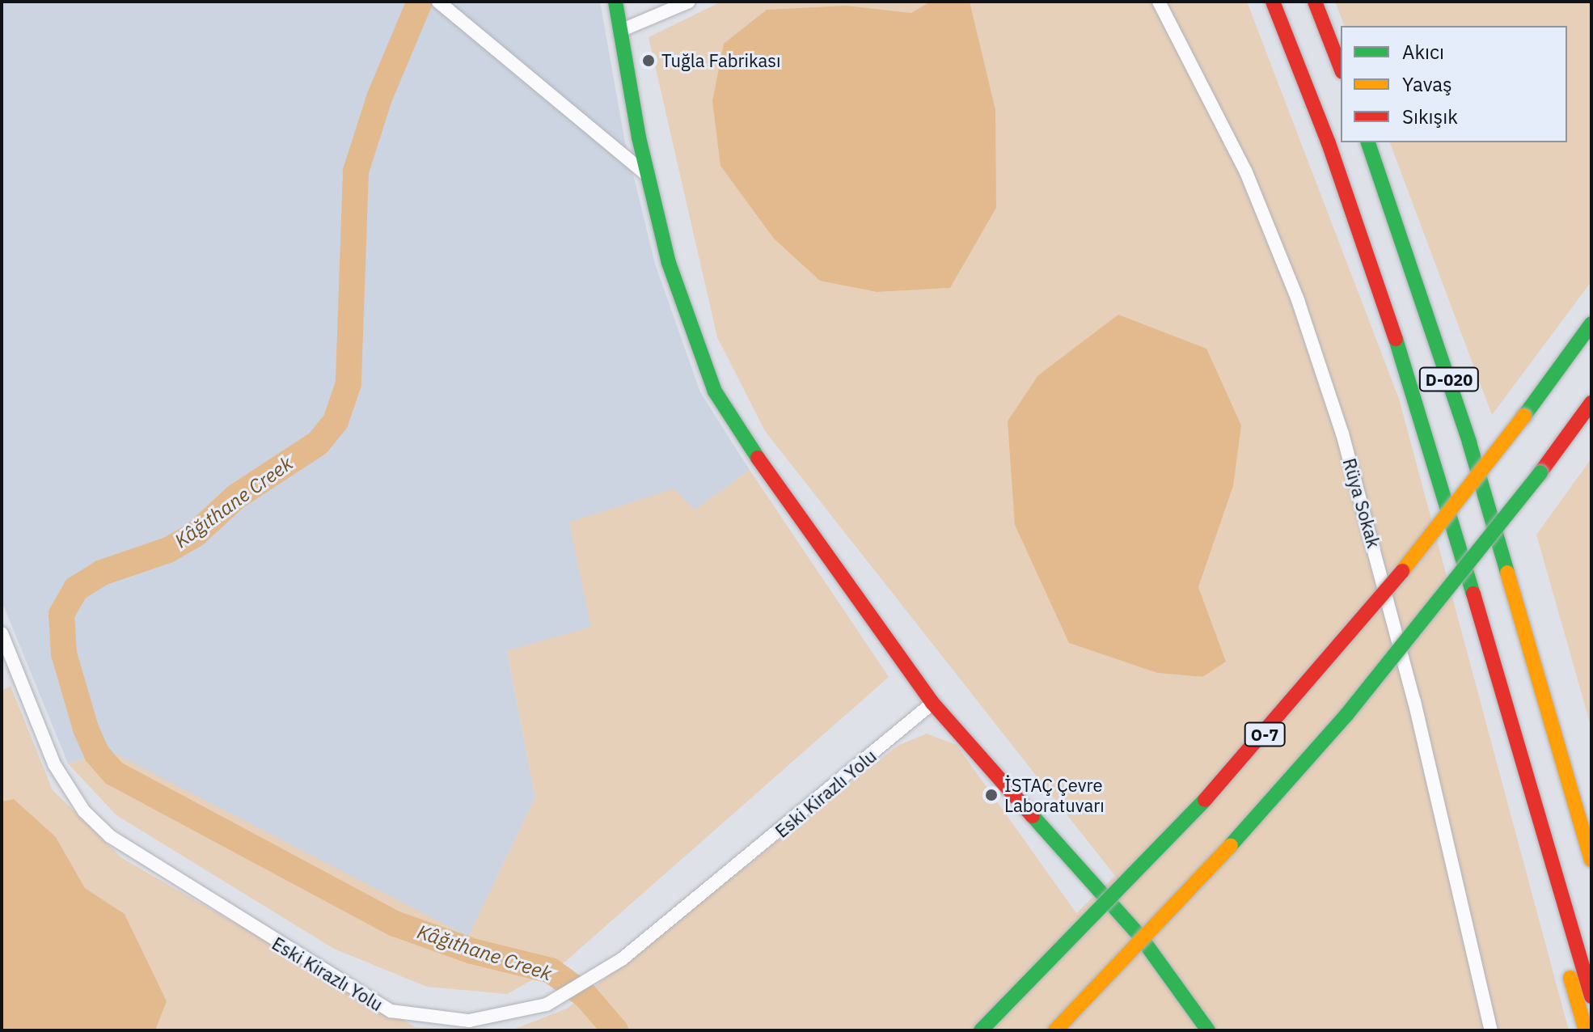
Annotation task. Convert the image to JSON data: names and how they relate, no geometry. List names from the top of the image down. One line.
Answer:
{"streets":{"main road":["D-020","O-7"],"street":["Rüya Sokak","Eski Kirazlı Yolu"]},"water":["Kâğıthane Creek"],"places":["Tuğla Fabrikası","İSTAÇ Çevre Laboratuvarı"],"legend":["Akıcı","Yavaş","Sıkışık"]}
